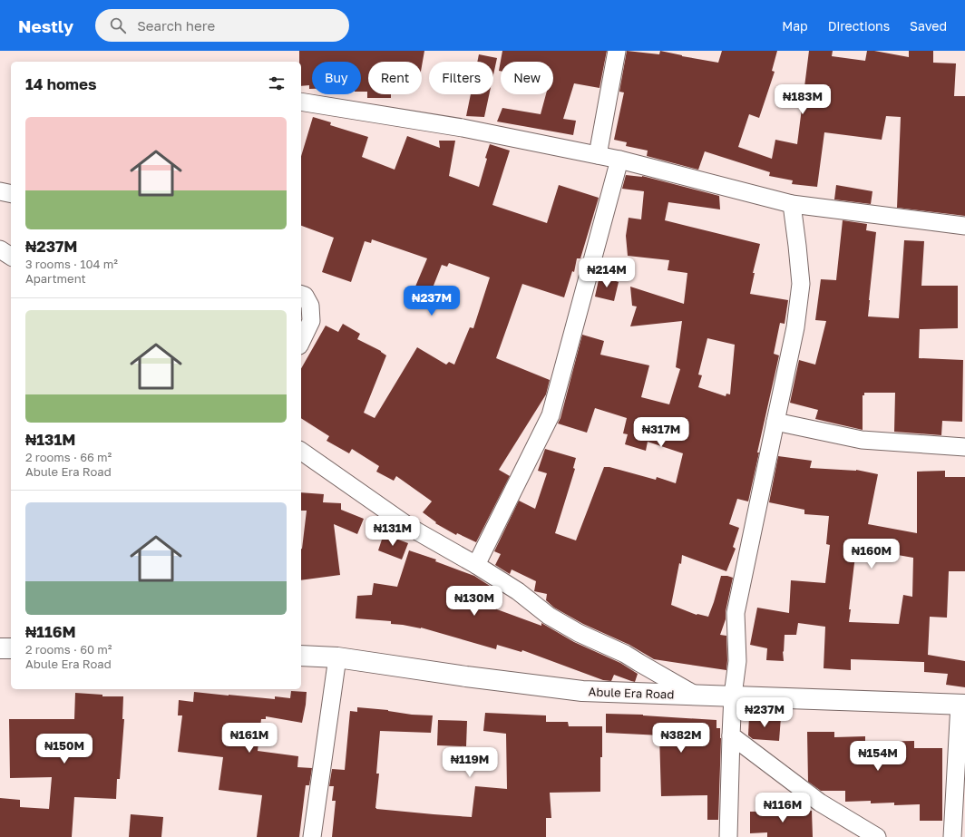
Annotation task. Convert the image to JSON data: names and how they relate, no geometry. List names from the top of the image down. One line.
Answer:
{"streets":{"street":["Abule Era Road"]},"page":{"header":"Nestly","search":"Search here","nav":["Map","Directions","Saved"],"chip":["Buy","Rent","Filters","New"],"heading":"14 homes","price":["₦183M","₦214M","₦237M","₦317M","₦131M","₦160M","₦130M","₦237M","₦161M","₦382M","₦150M","₦154M","₦119M","₦116M"],"list":[{"name":"₦237M","note":"3 rooms · 104 m² · Apartment"},{"name":"₦131M","note":"2 rooms · 66 m² · Abule Era Road"},{"name":"₦116M","note":"2 rooms · 60 m² · Abule Era Road"}]}}
